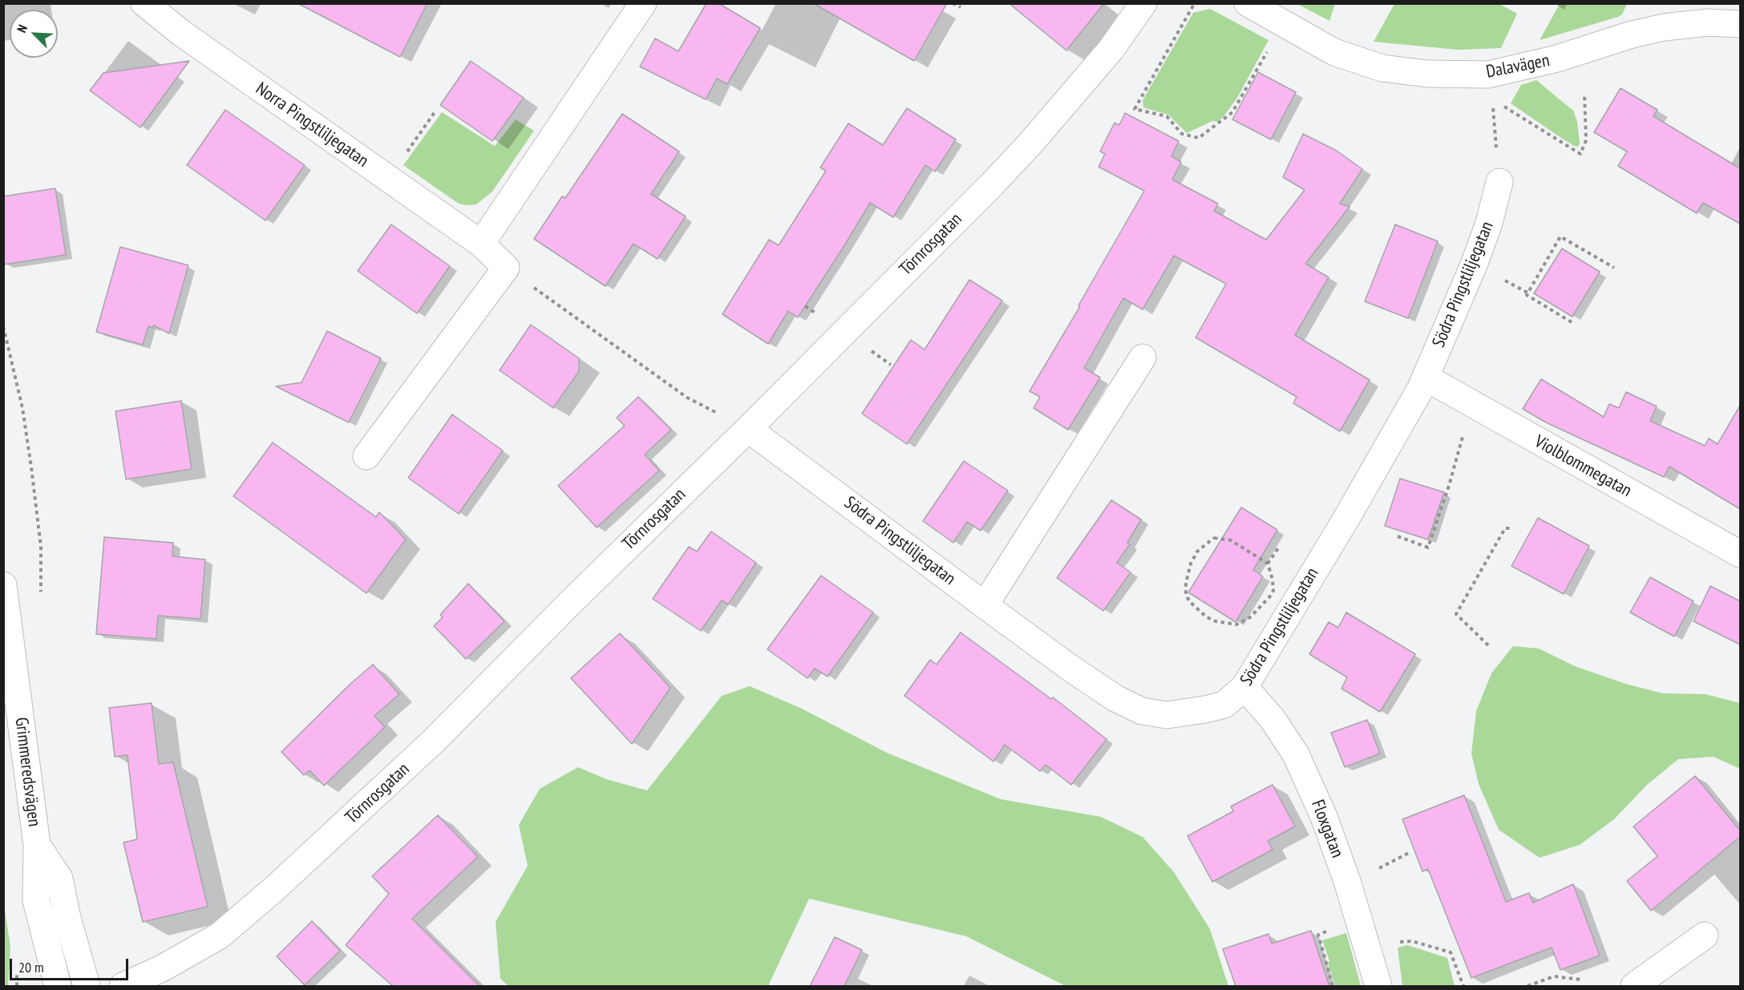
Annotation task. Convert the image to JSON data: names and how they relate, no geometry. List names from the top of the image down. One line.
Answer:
{"streets":{"street":["Dalavägen","Norra Pingstliljegatan","Törnrosgatan","Södra Pingstliljegatan","Violblommegatan","Grimmeredsvägen","Floxgatan"]},"crossings":[["Törnrosgatan","Södra Pingstliljegatan"],["Södra Pingstliljegatan","Violblommegatan"],["Södra Pingstliljegatan","Floxgatan"]],"scale_bar":"20 m","north":"top left"}
